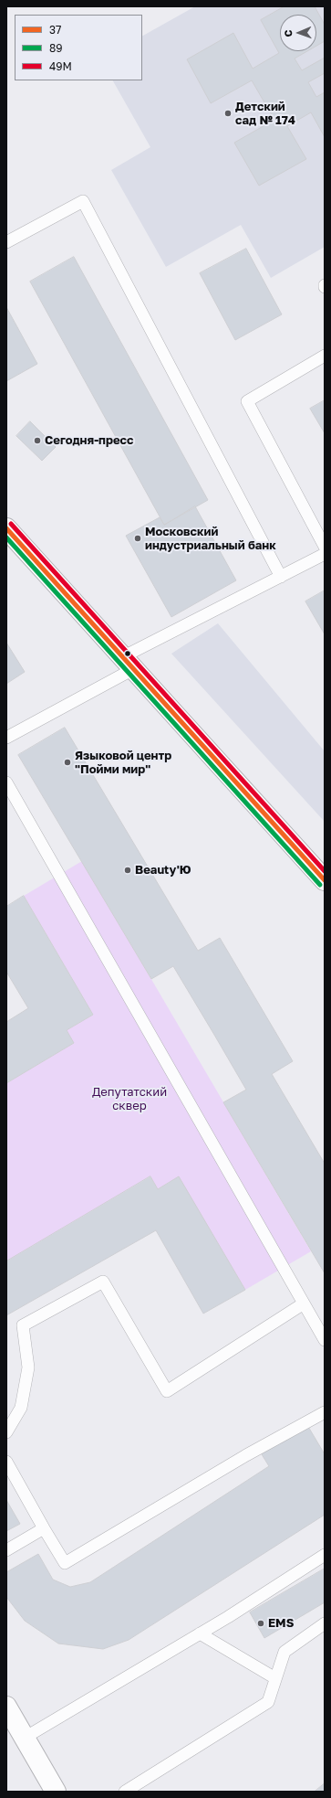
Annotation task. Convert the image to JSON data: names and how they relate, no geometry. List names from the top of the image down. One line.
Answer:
{"parks":["Депутатский сквер"],"places":["Детский сад № 174","Сегодня-пресс","Московский индустриальный банк","Языковой центр \"Пойми мир\"","Beauty'Ю","EMS"],"lines":["transit line 49М","transit line 37","transit line 89"],"legend":["37","89","49М"],"north":"left"}
